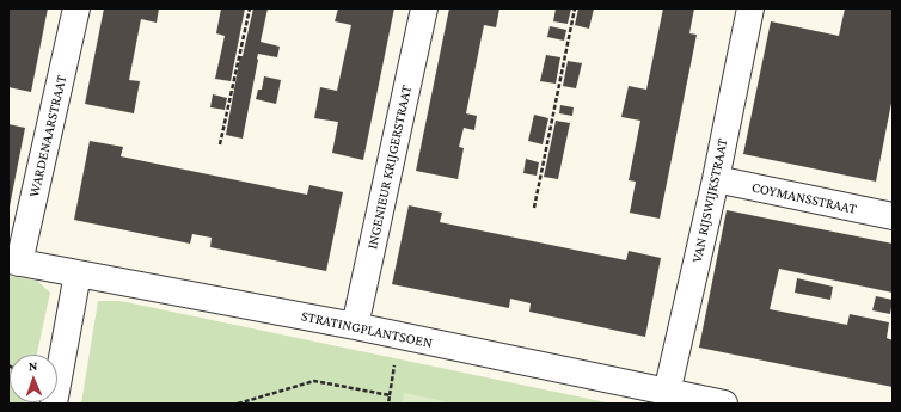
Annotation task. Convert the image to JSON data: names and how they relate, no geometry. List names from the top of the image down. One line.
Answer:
{"streets":{"street":["WARDENAARSTRAAT","INGENIEUR KRIJGERSTRAAT","COYMANSSTRAAT","VAN RIJSWIJKSTRAAT","STRATINGPLANTSOEN"]},"crossings":[["WARDENAARSTRAAT","STRATINGPLANTSOEN"],["INGENIEUR KRIJGERSTRAAT","STRATINGPLANTSOEN"],["COYMANSSTRAAT","VAN RIJSWIJKSTRAAT"],["VAN RIJSWIJKSTRAAT","STRATINGPLANTSOEN"]],"north":"top"}
